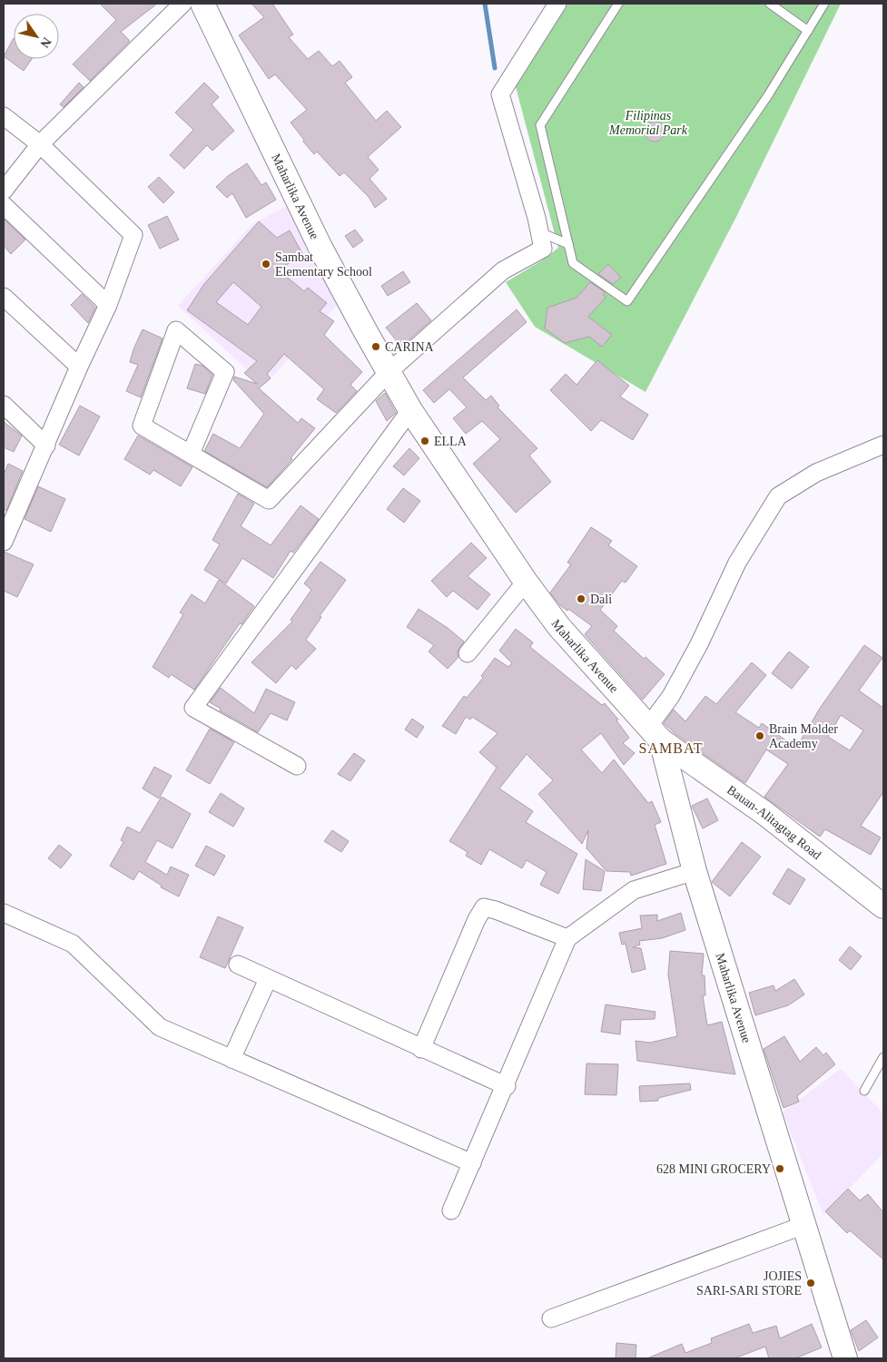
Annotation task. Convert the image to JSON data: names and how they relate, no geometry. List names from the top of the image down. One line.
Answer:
{"streets":{"main road":["Maharlika Avenue","Bauan-Alitagtag Road"]},"crossings":[["Maharlika Avenue","Bauan-Alitagtag Road"]],"districts":["SAMBAT"],"parks":["Filipinas Memorial Park"],"places":["Sambat Elementary School","CARINA","ELLA","Dali","Brain Molder Academy","628 MINI GROCERY","JOJIES SARI-SARI STORE"],"north":"bottom right"}
